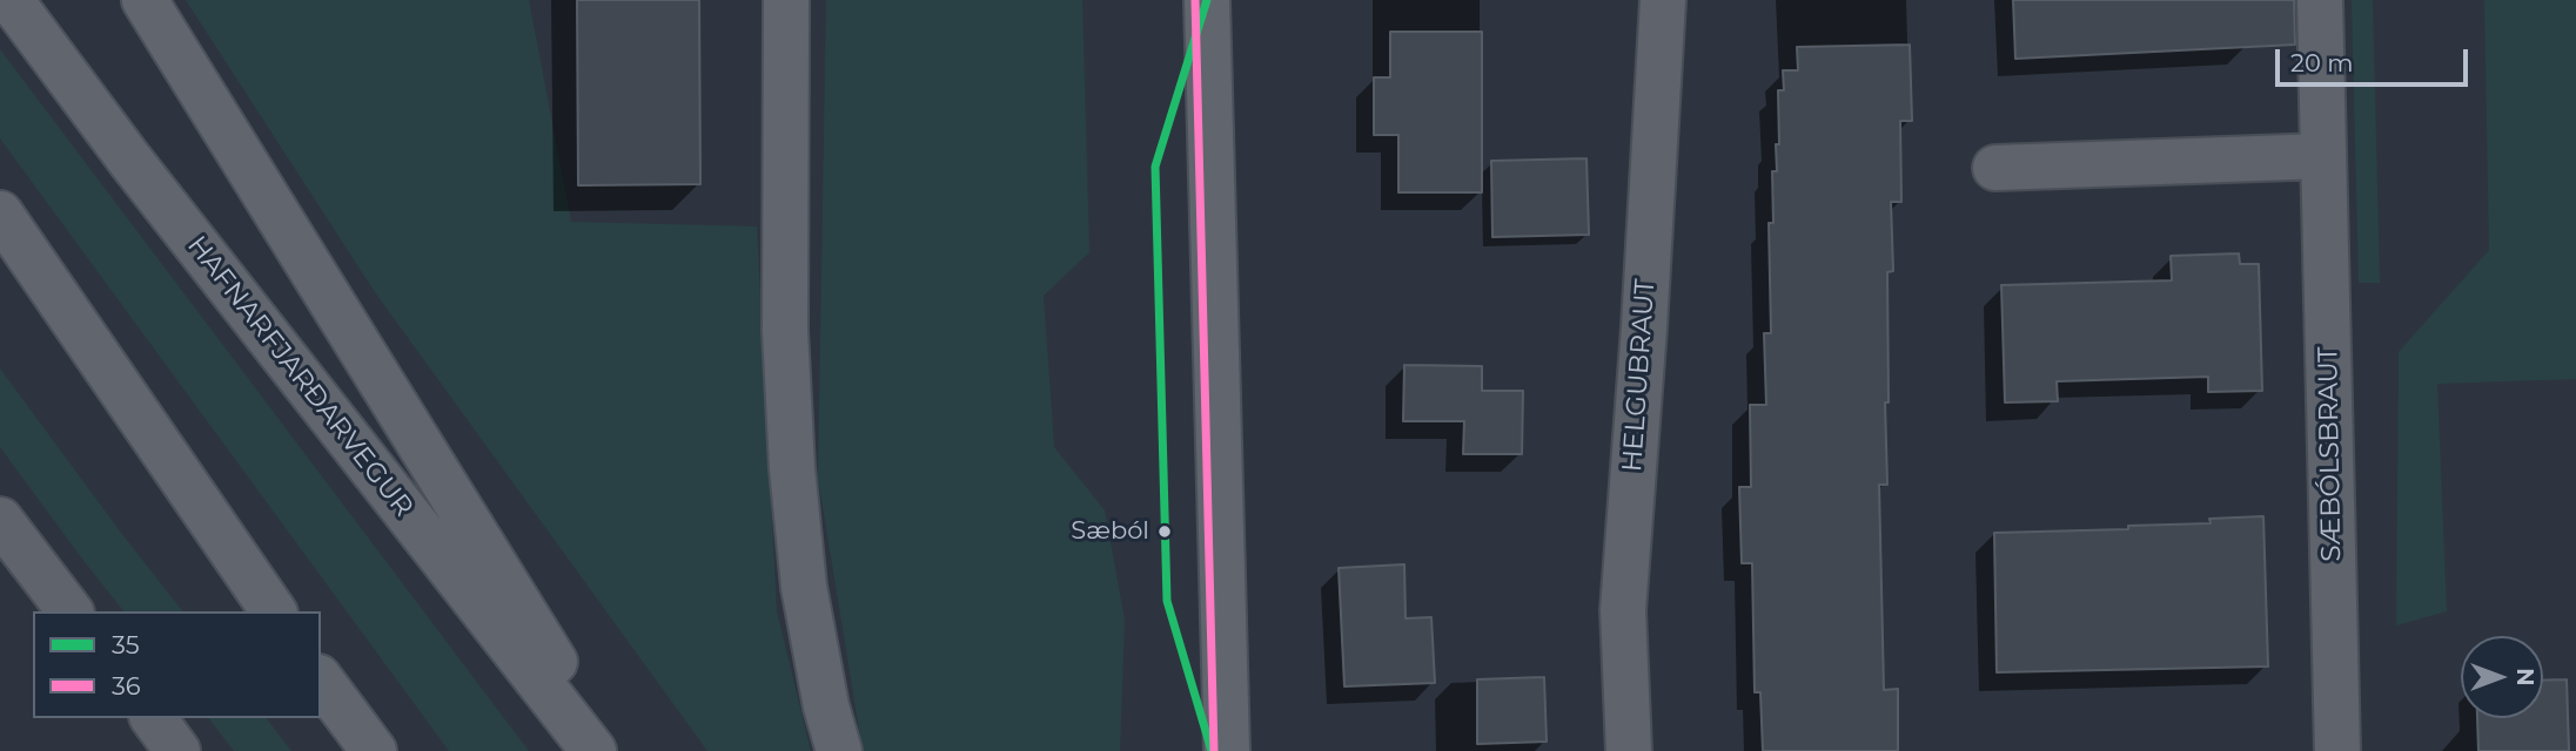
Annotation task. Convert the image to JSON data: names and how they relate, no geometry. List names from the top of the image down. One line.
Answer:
{"streets":{"main road":["HAFNARFJARÐARVEGUR"],"street":["HELGUBRAUT","SÆBÓLSBRAUT"]},"places":["Sæból"],"lines":["transit line 35","transit line 36"],"legend":["35","36"],"scale_bar":"20 m","north":"right"}
